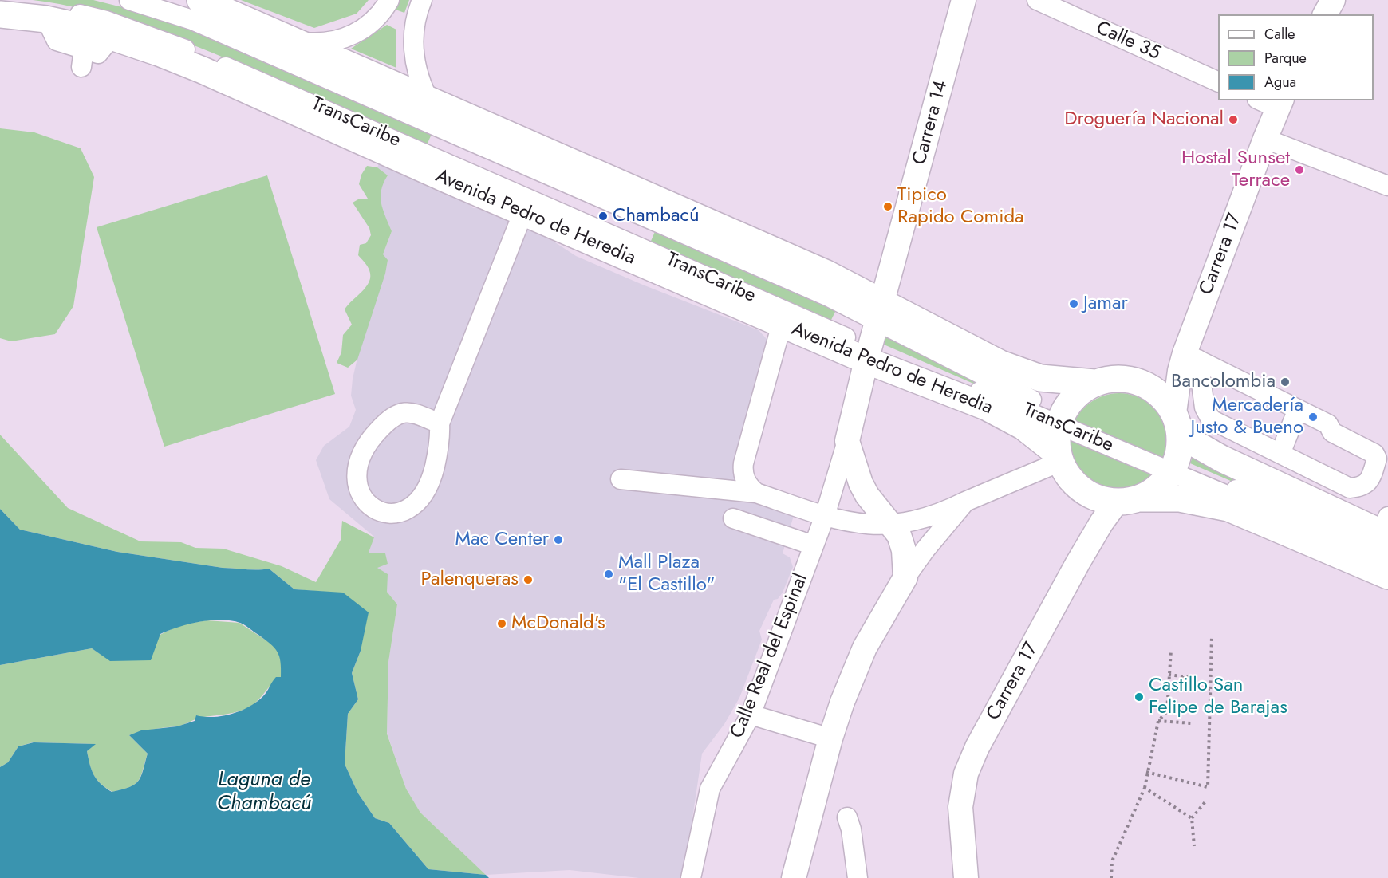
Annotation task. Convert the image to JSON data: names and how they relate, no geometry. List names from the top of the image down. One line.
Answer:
{"streets":{"highway":["Avenida Pedro de Heredia"],"main road":["Carrera 14","Carrera 17","Calle Real del Espinal"],"street":["Calle 35","TransCaribe"]},"crossings":[["TransCaribe","Carrera 14"],["TransCaribe","Avenida Pedro de Heredia"],["TransCaribe","Calle Real del Espinal"],["Carrera 14","Calle Real del Espinal"],["Avenida Pedro de Heredia","Calle Real del Espinal"]],"water":["Laguna de Chambacú"],"places":["Droguería Nacional","Hostal Sunset Terrace","Tipico Rapido Comida","Chambacú","Jamar","Bancolombia","Mercadería Justo & Bueno","Mac Center","Mall Plaza \"El Castillo\"","Palenqueras","McDonald's","Castillo San Felipe de Barajas"],"legend":["Calle","Parque","Agua"]}
